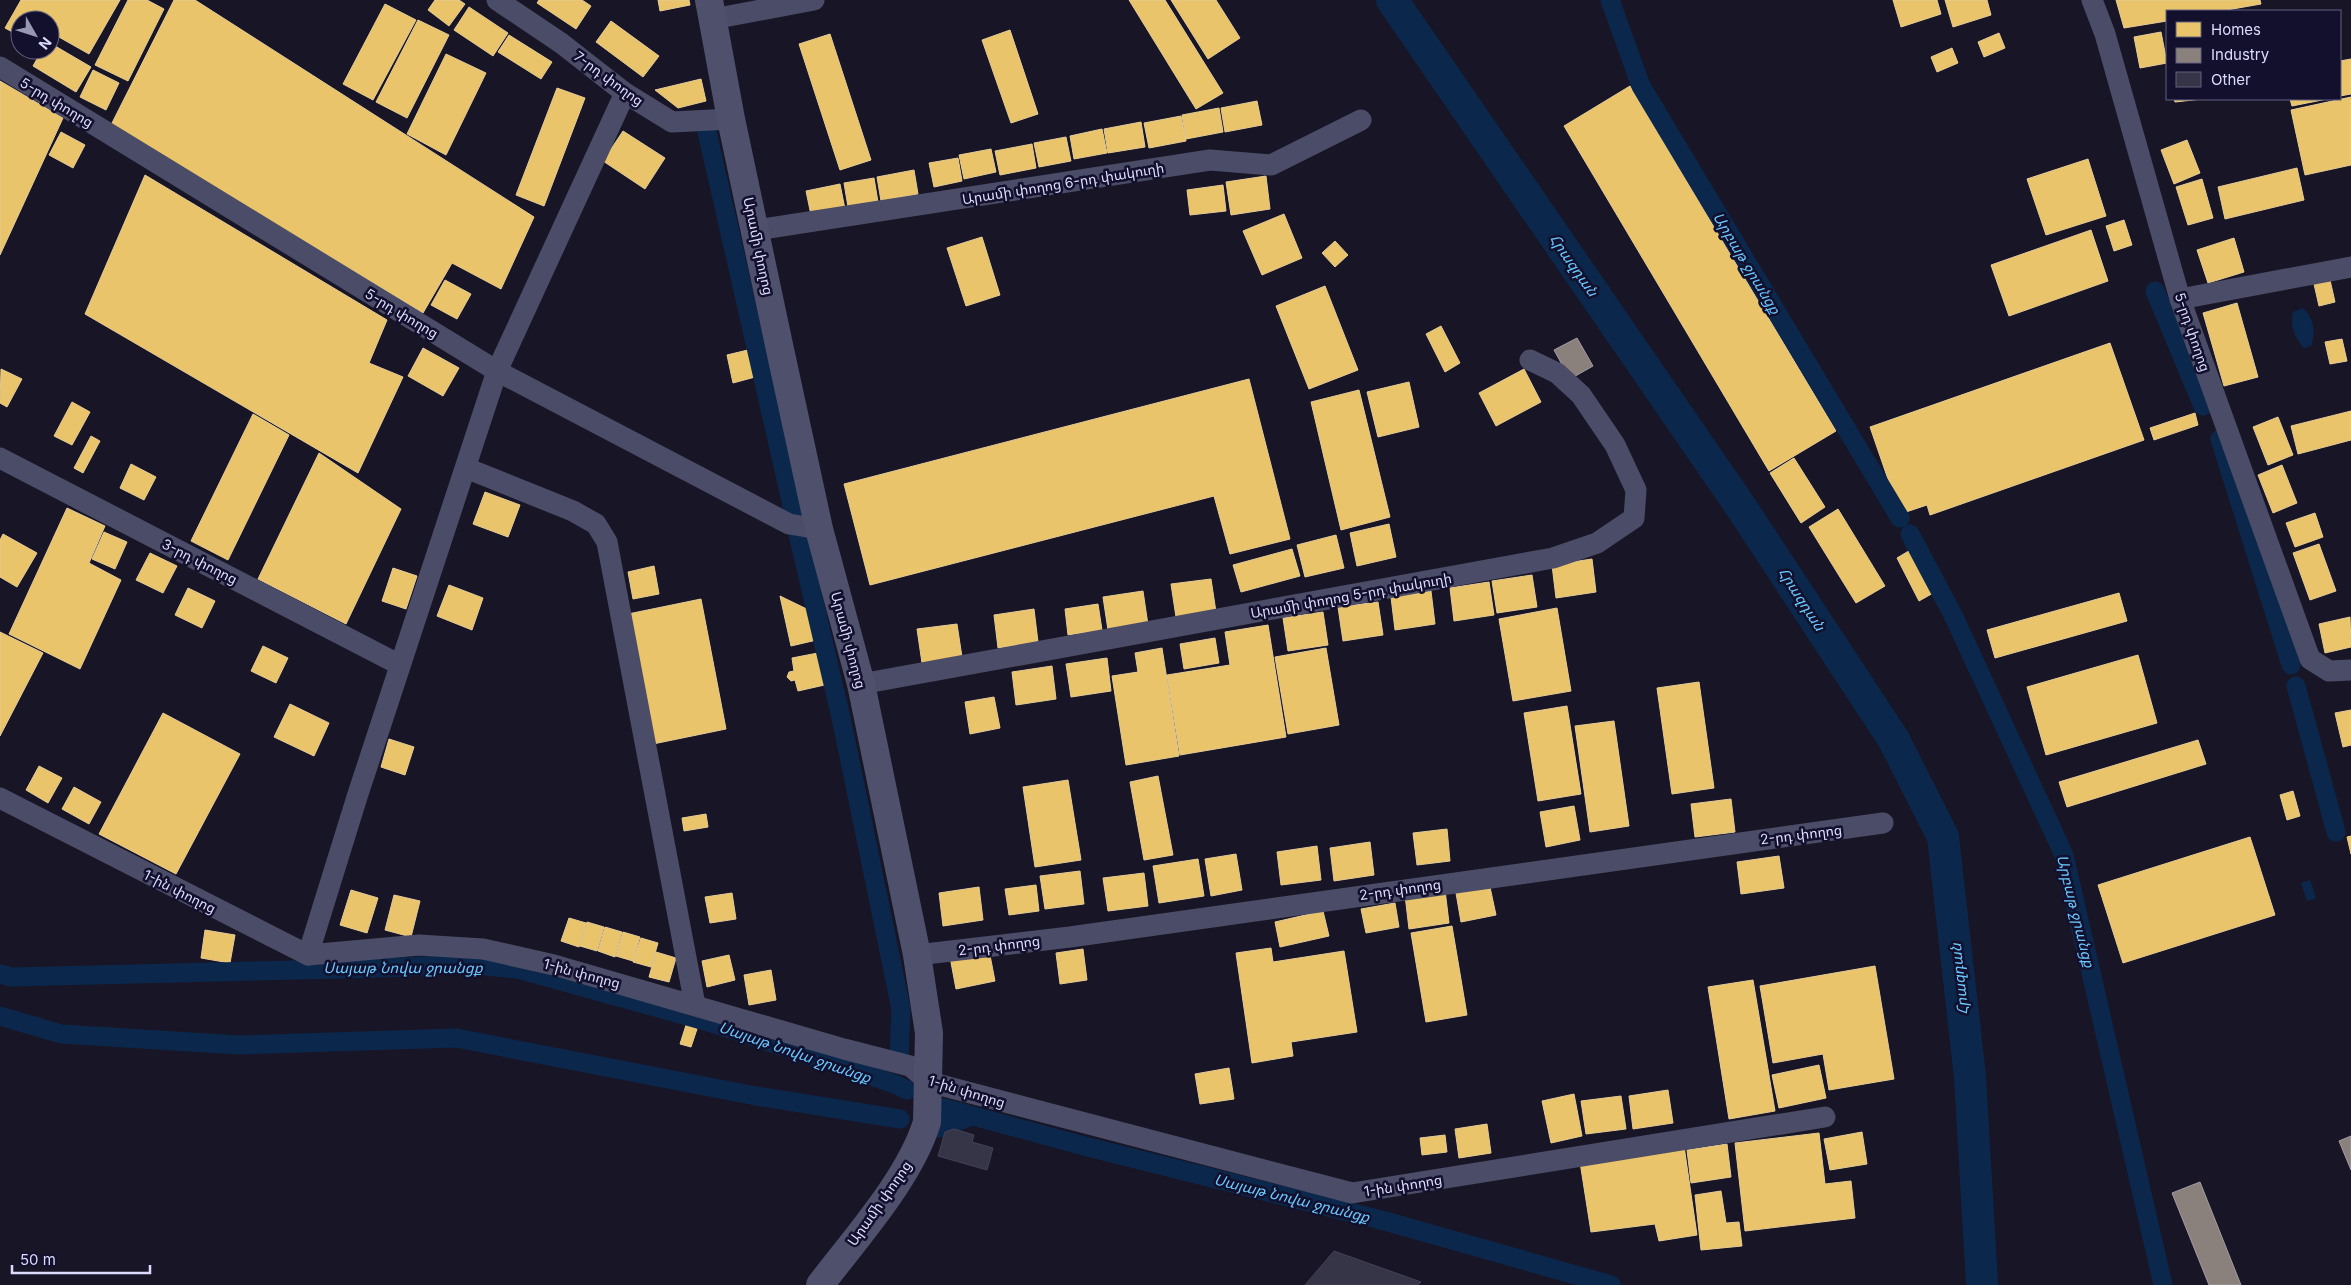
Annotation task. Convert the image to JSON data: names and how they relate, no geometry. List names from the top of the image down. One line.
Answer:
{"streets":{"main road":["Արամի փողոց"],"street":["7-րդ փողոց","5-րդ փողոց","Արամի փողոց 6-րդ փակուղի","3-րդ փողոց","Արամի փողոց 5-րդ փակուղի","2-րդ փողոց","1-ին փողոց"]},"crossings":[["7-րդ փողոց","Արամի փողոց"],["5-րդ փողոց","Արամի փողոց"],["Արամի փողոց 6-րդ փակուղի","Արամի փողոց"],["Արամի փողոց","Արամի փողոց 5-րդ փակուղի"],["Արամի փողոց","2-րդ փողոց"],["Արամի փողոց","1-ին փողոց"]],"water":["Արբաթ ջրանցք","Հրազդան","Սայաթ Նովա ջրանցք"],"legend":["Homes","Industry","Other"],"scale_bar":"50 m","north":"bottom right"}
